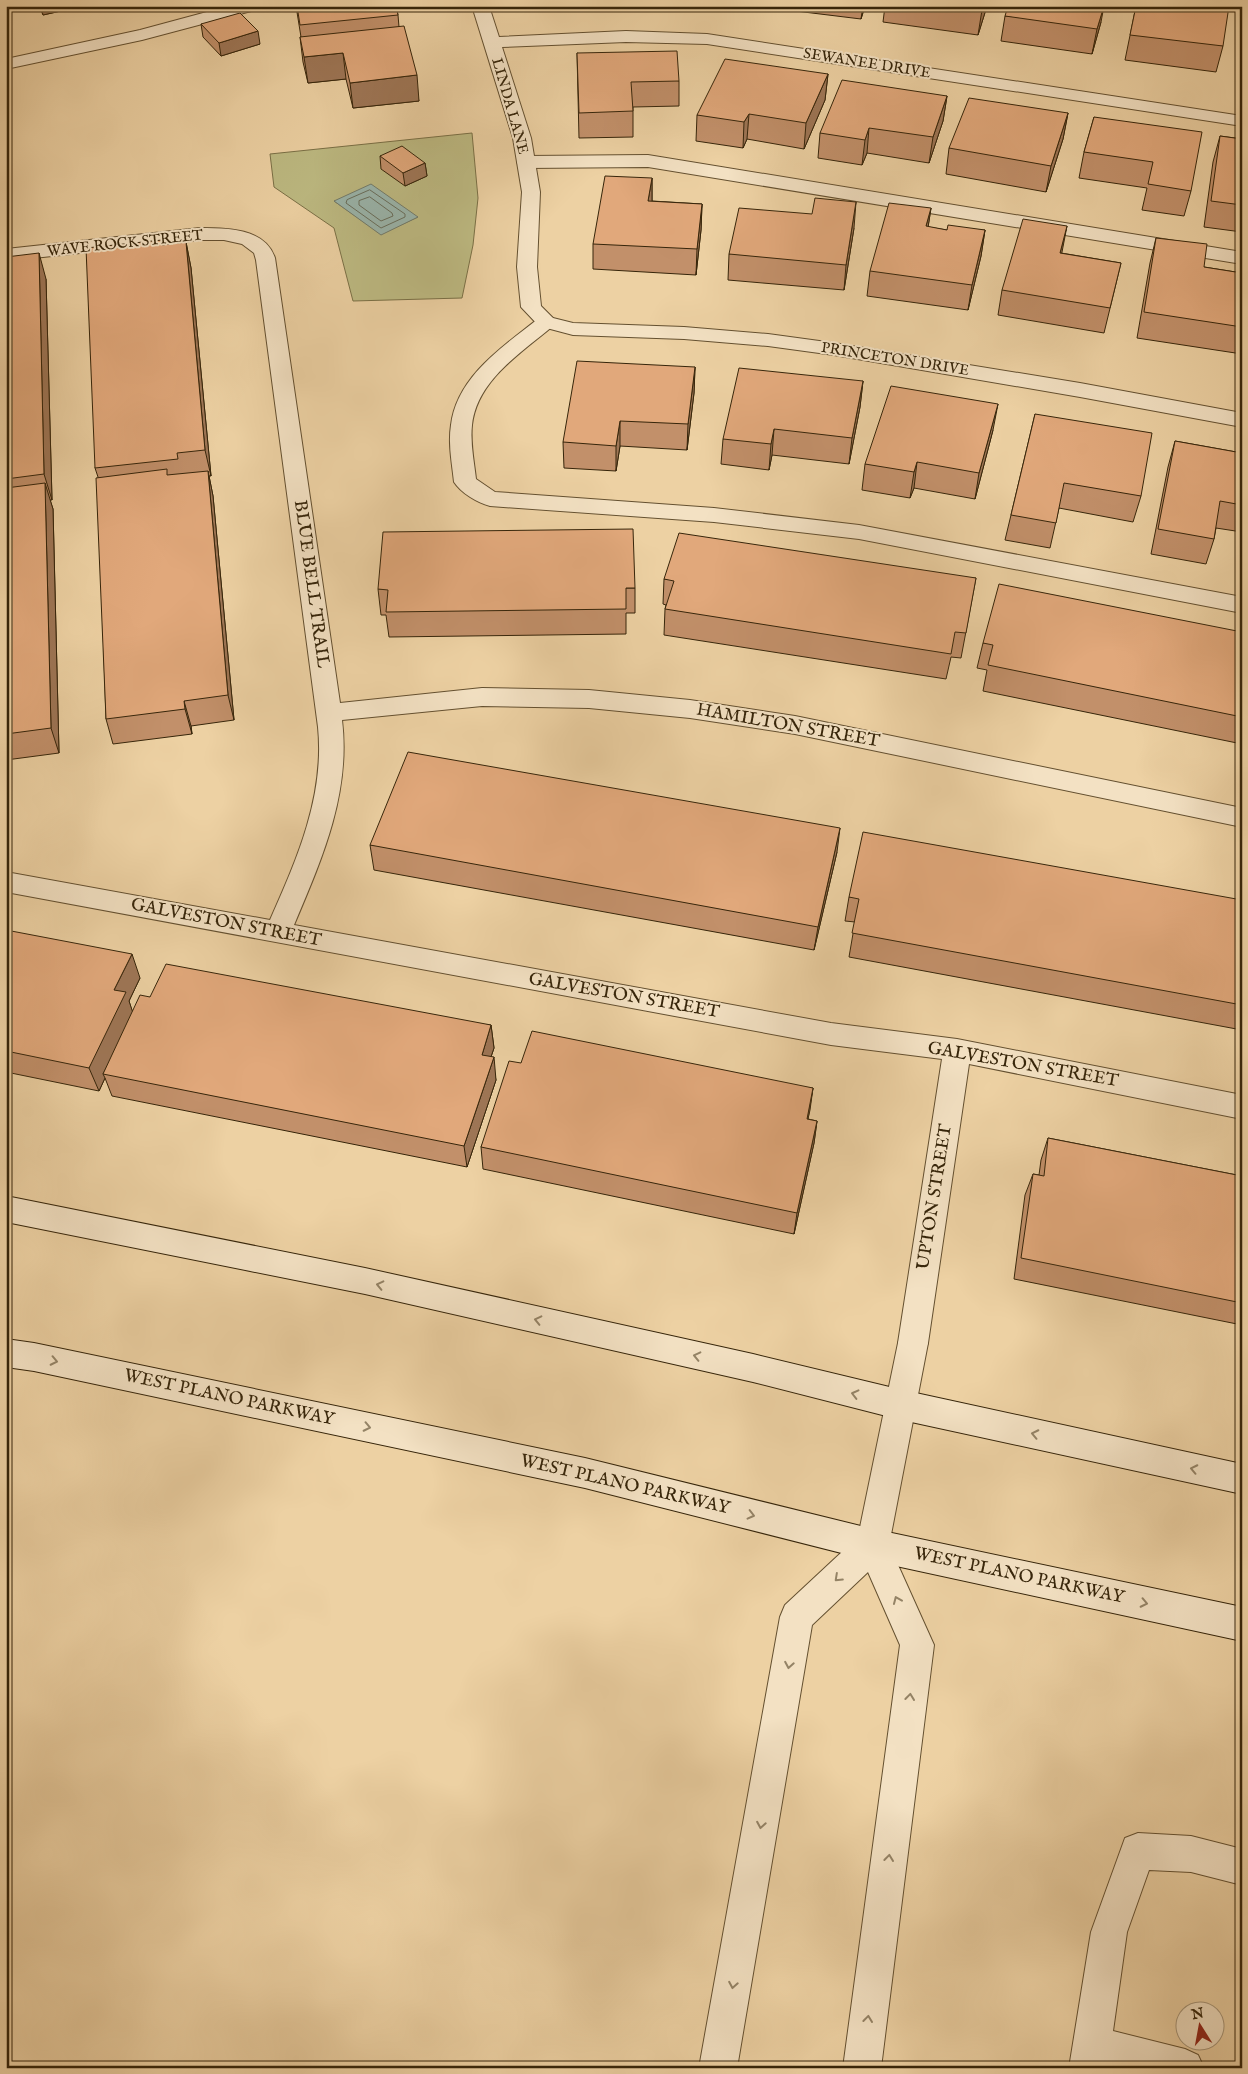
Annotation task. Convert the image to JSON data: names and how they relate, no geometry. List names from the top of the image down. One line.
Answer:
{"streets":{"street":["SEWANEE DRIVE","LINDA LANE","WAVE ROCK STREET","PRINCETON DRIVE","BLUE BELL TRAIL","HAMILTON STREET","GALVESTON STREET","UPTON STREET","WEST PLANO PARKWAY"]},"crossings":[["SEWANEE DRIVE","LINDA LANE"],["LINDA LANE","PRINCETON DRIVE"],["WAVE ROCK STREET","BLUE BELL TRAIL"],["BLUE BELL TRAIL","HAMILTON STREET"],["BLUE BELL TRAIL","GALVESTON STREET"],["GALVESTON STREET","UPTON STREET"],["UPTON STREET","WEST PLANO PARKWAY"]],"north":"top"}
